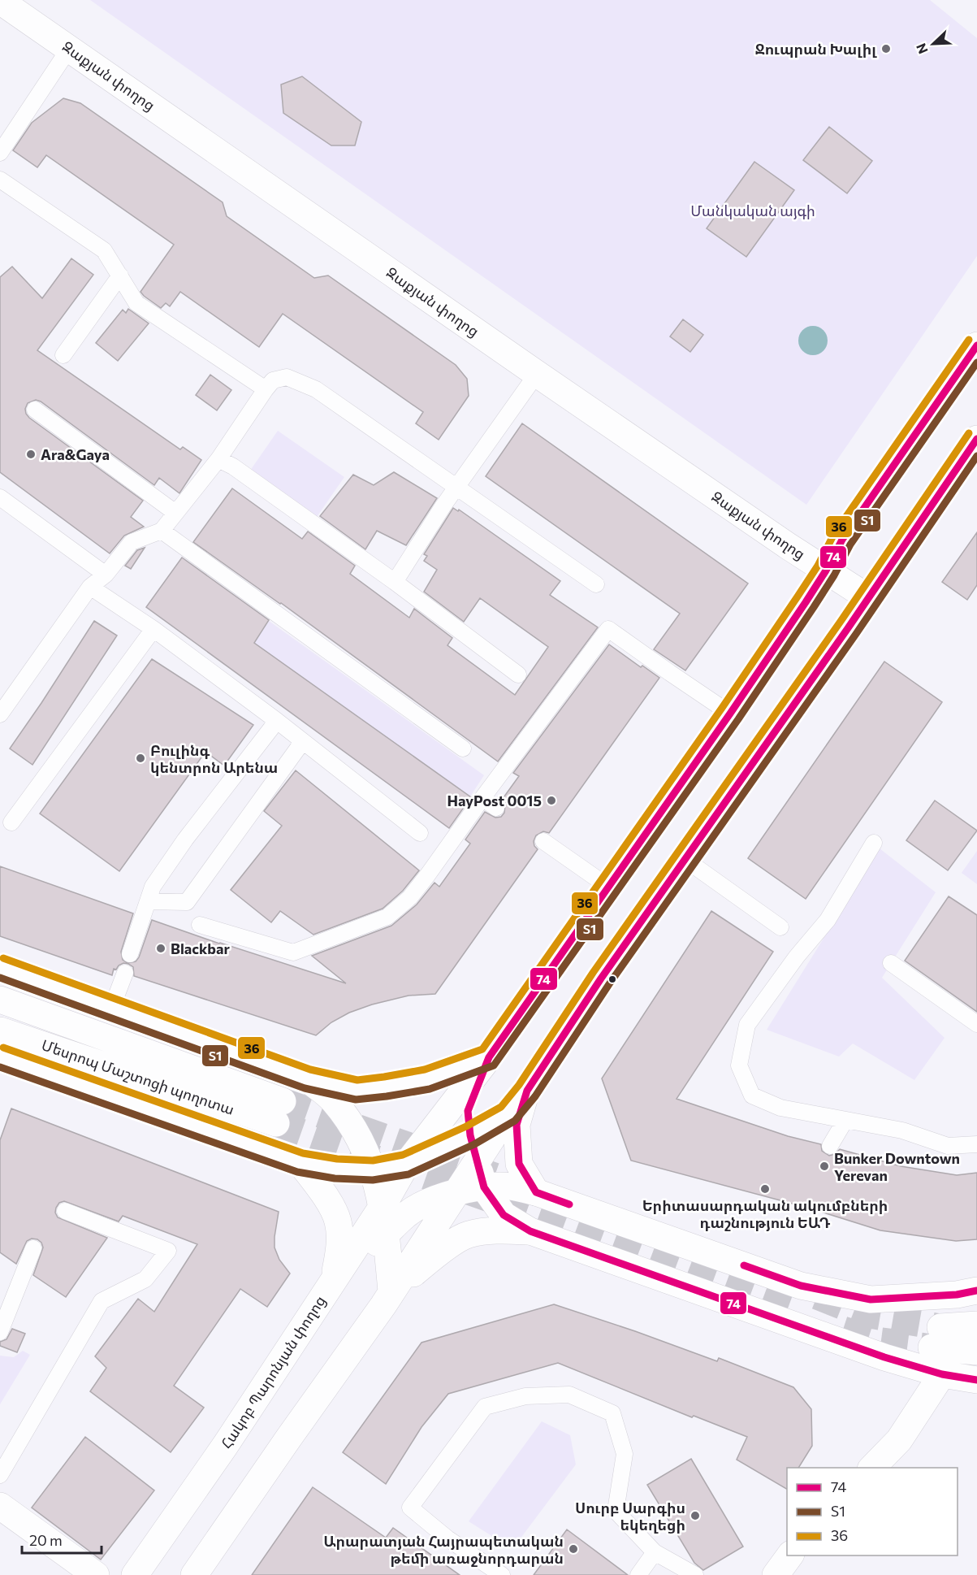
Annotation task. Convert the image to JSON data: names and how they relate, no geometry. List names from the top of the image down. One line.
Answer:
{"streets":{"main road":["Զաքյան փողոց","Մեսրոպ Մաշտոցի պողոտա","Հակոբ Պարոնյան փողոց"]},"parks":["Մանկական այգի"],"places":["Ջուպրան Խալիլ","Ara&Gaya","Բուլինգ կենտրոն Արենա","HayPost 0015","Blackbar","Bunker Downtown Yerevan","Երիտասարդական ակումբների դաշնություն ԵԱԴ","Սուրբ Սարգիս եկեղեցի","Արարատյան Հայրապետական թեմի առաջնորդարան"],"lines":["transit line 36","transit line 74","transit line Տ1"],"legend":["74","Տ1","36"],"scale_bar":"20 m","north":"bottom left"}
